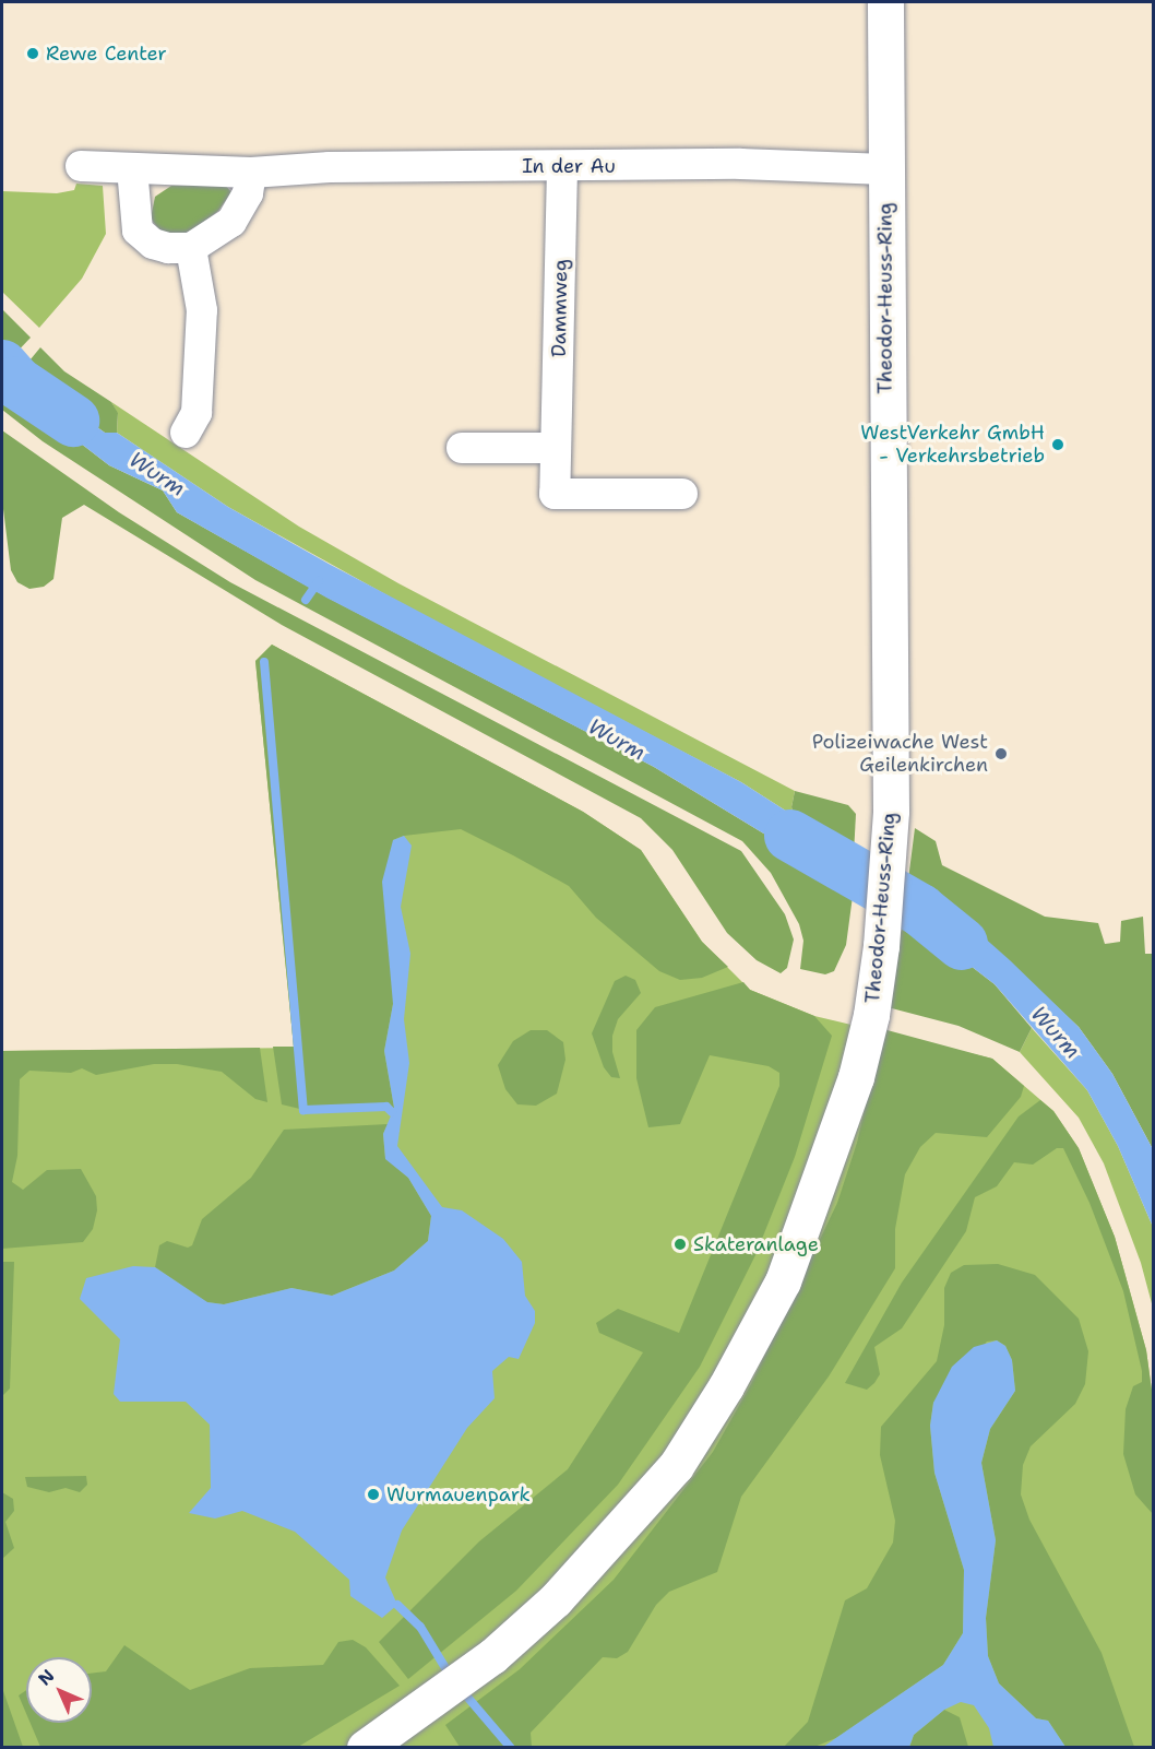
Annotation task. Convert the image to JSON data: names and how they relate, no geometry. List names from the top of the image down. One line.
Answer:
{"streets":{"main road":["Theodor-Heuss-Ring"],"street":["In der Au","Dammweg"]},"crossings":[["In der Au","Theodor-Heuss-Ring"],["In der Au","Dammweg"]],"water":["Wurm"],"places":["Rewe Center","WestVerkehr GmbH - Verkehrsbetrieb","Polizeiwache West Geilenkirchen","Skateranlage","Wurmauenpark"],"north":"top left"}
